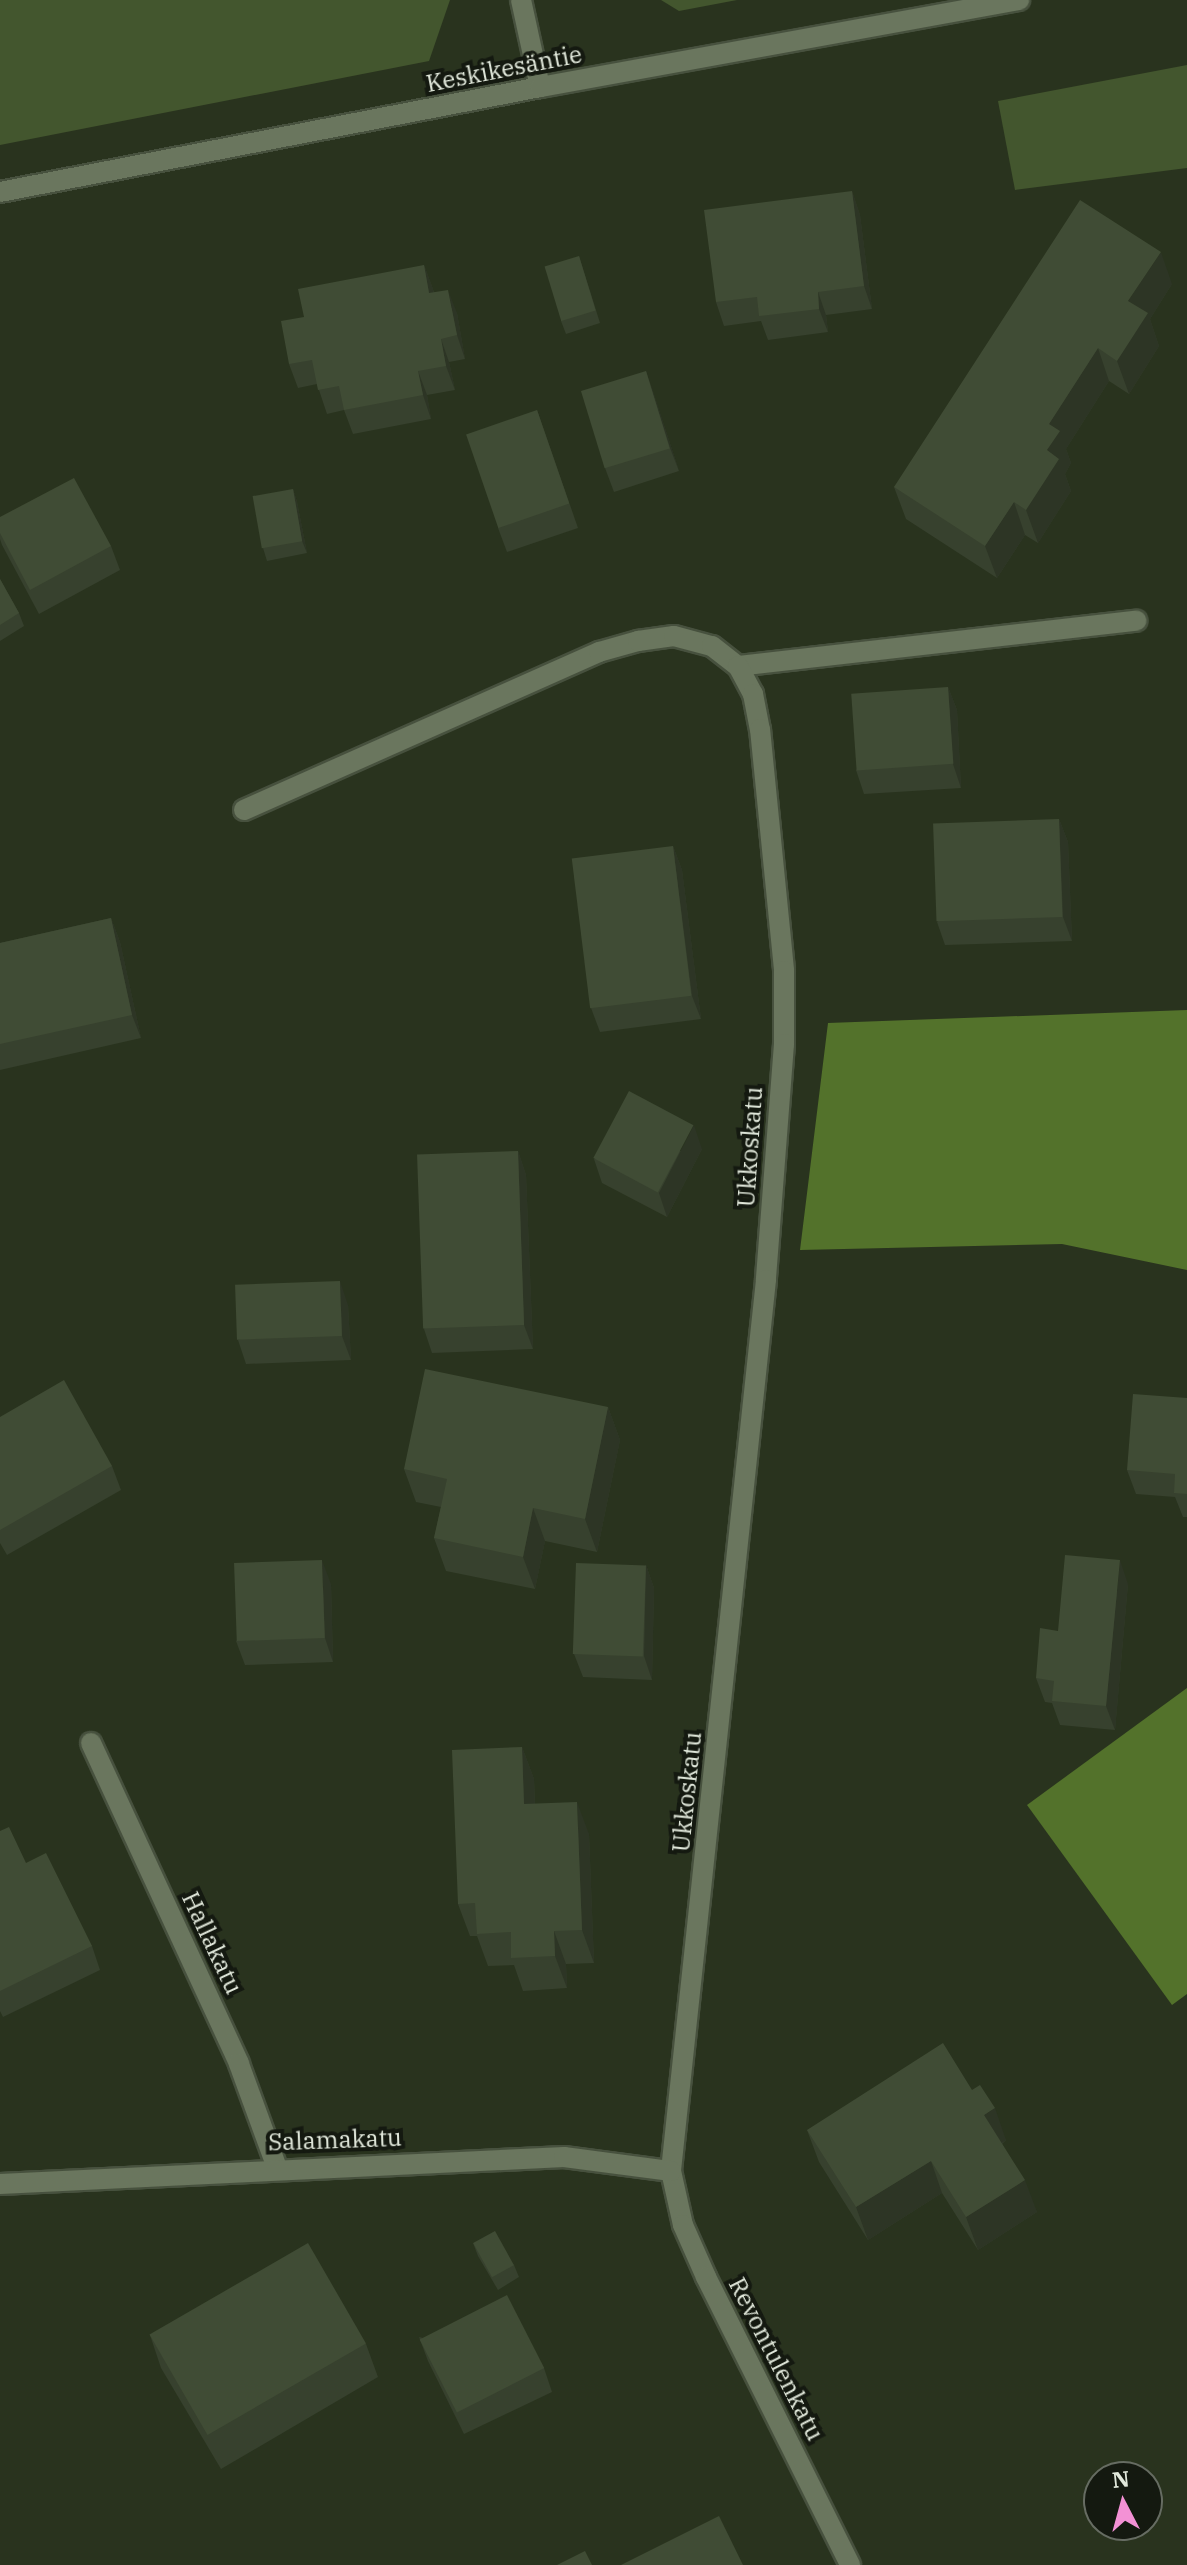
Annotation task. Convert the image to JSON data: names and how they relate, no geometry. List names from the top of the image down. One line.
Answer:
{"streets":{"street":["Keskikesäntie","Ukkoskatu","Hallakatu","Salamakatu","Revontulenkatu"]},"crossings":[["Ukkoskatu","Salamakatu"],["Ukkoskatu","Revontulenkatu"],["Hallakatu","Salamakatu"],["Salamakatu","Revontulenkatu"]],"north":"top"}
